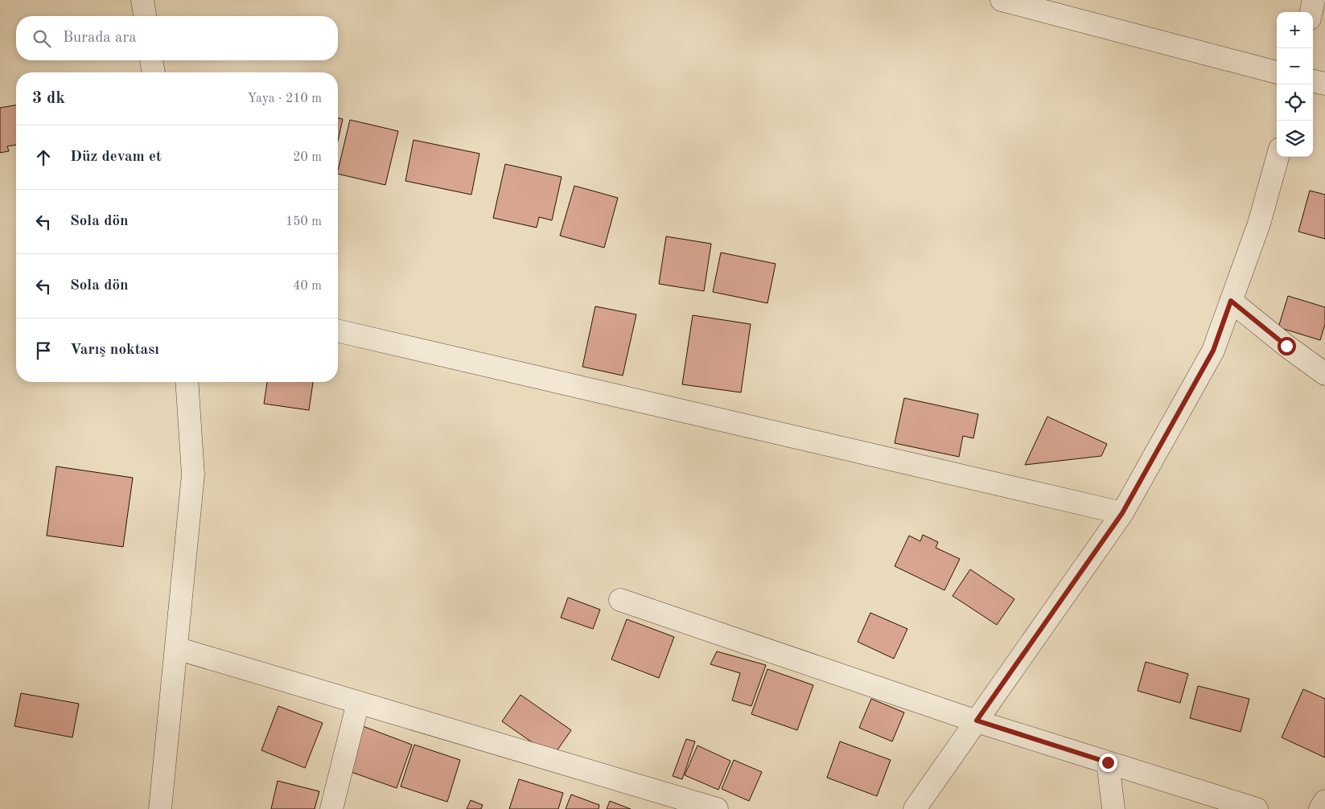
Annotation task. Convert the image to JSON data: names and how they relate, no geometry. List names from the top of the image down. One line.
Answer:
{"page":{"map_buttons":["+","−"],"search":"Burada ara","heading":["3 dk","Yaya · 210 m"],"list":[["Düz devam et","20 m"],["Sola dön","150 m"],["Sola dön","40 m"],"Varış noktası"]}}
